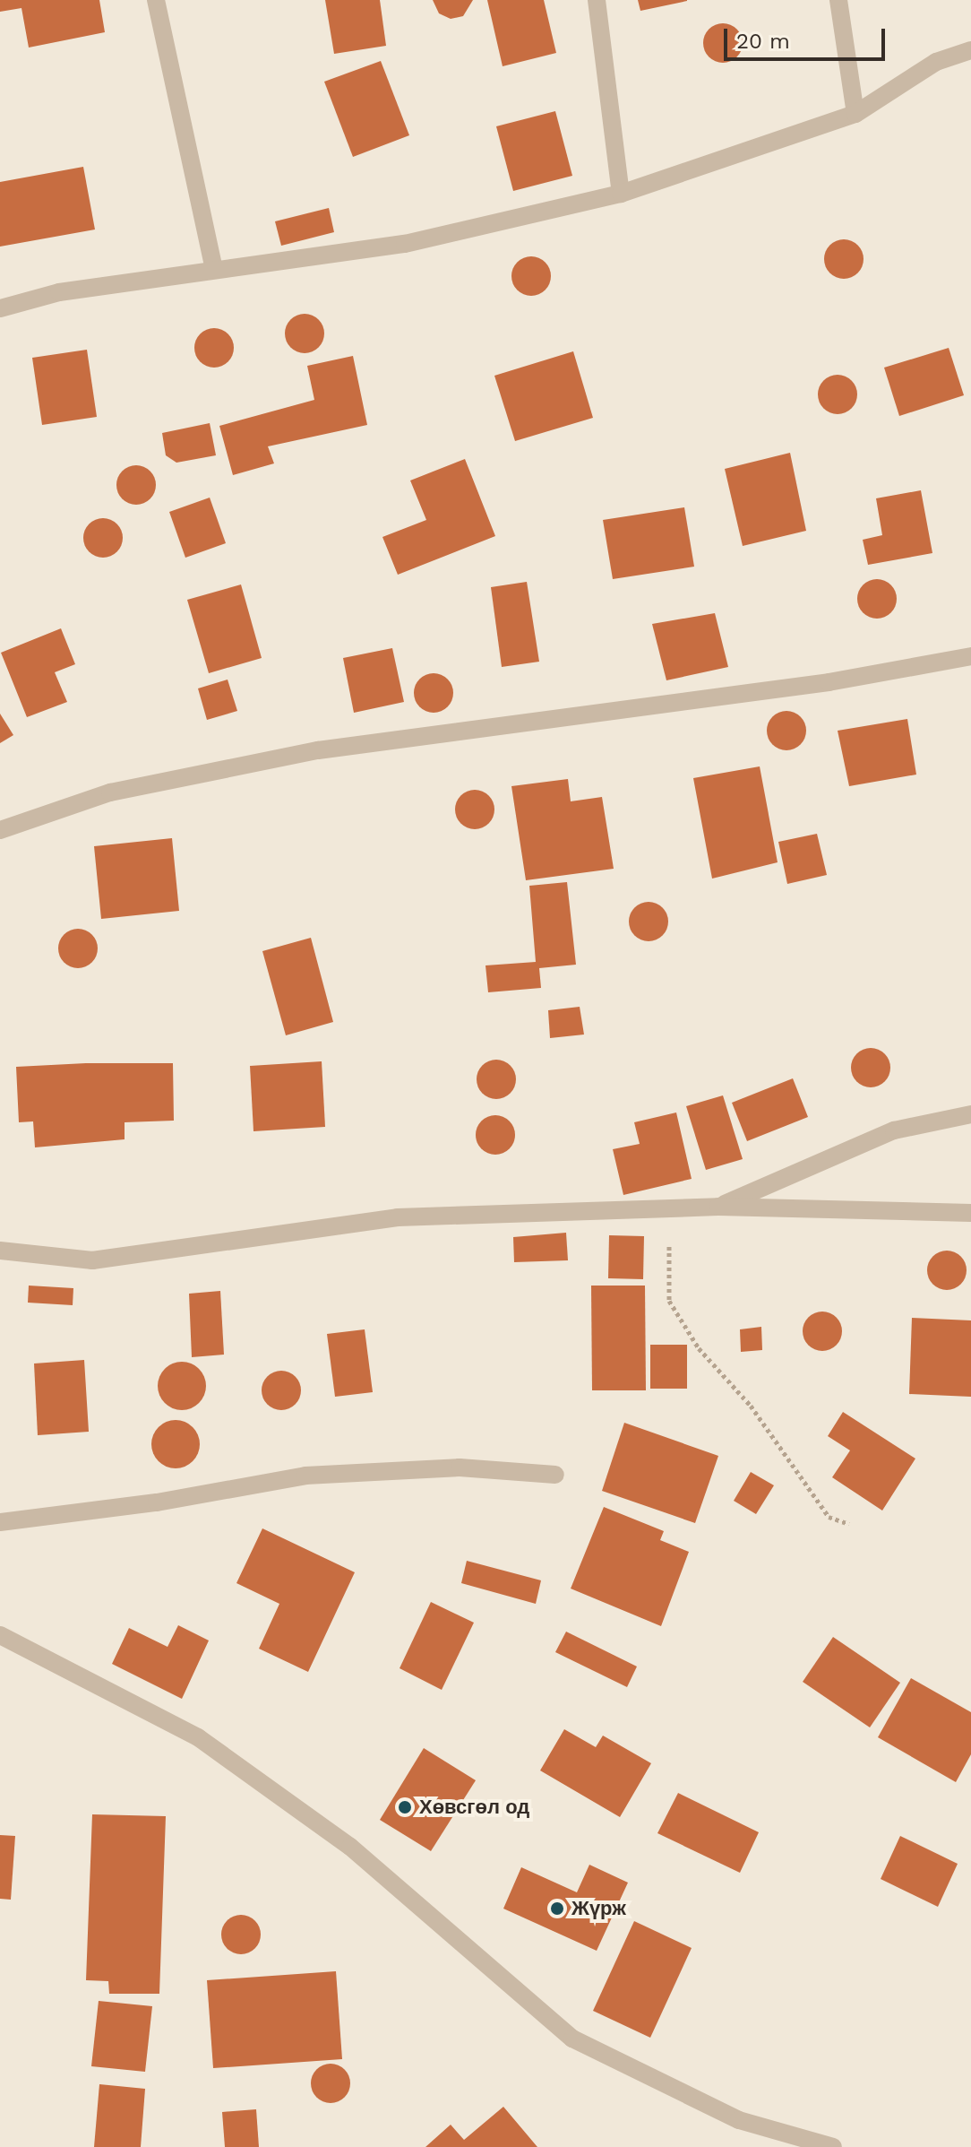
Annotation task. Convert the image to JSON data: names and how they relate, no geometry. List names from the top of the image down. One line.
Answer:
{"places":["Хөвсгөл од","Жүрж"],"scale_bar":"20 m"}
